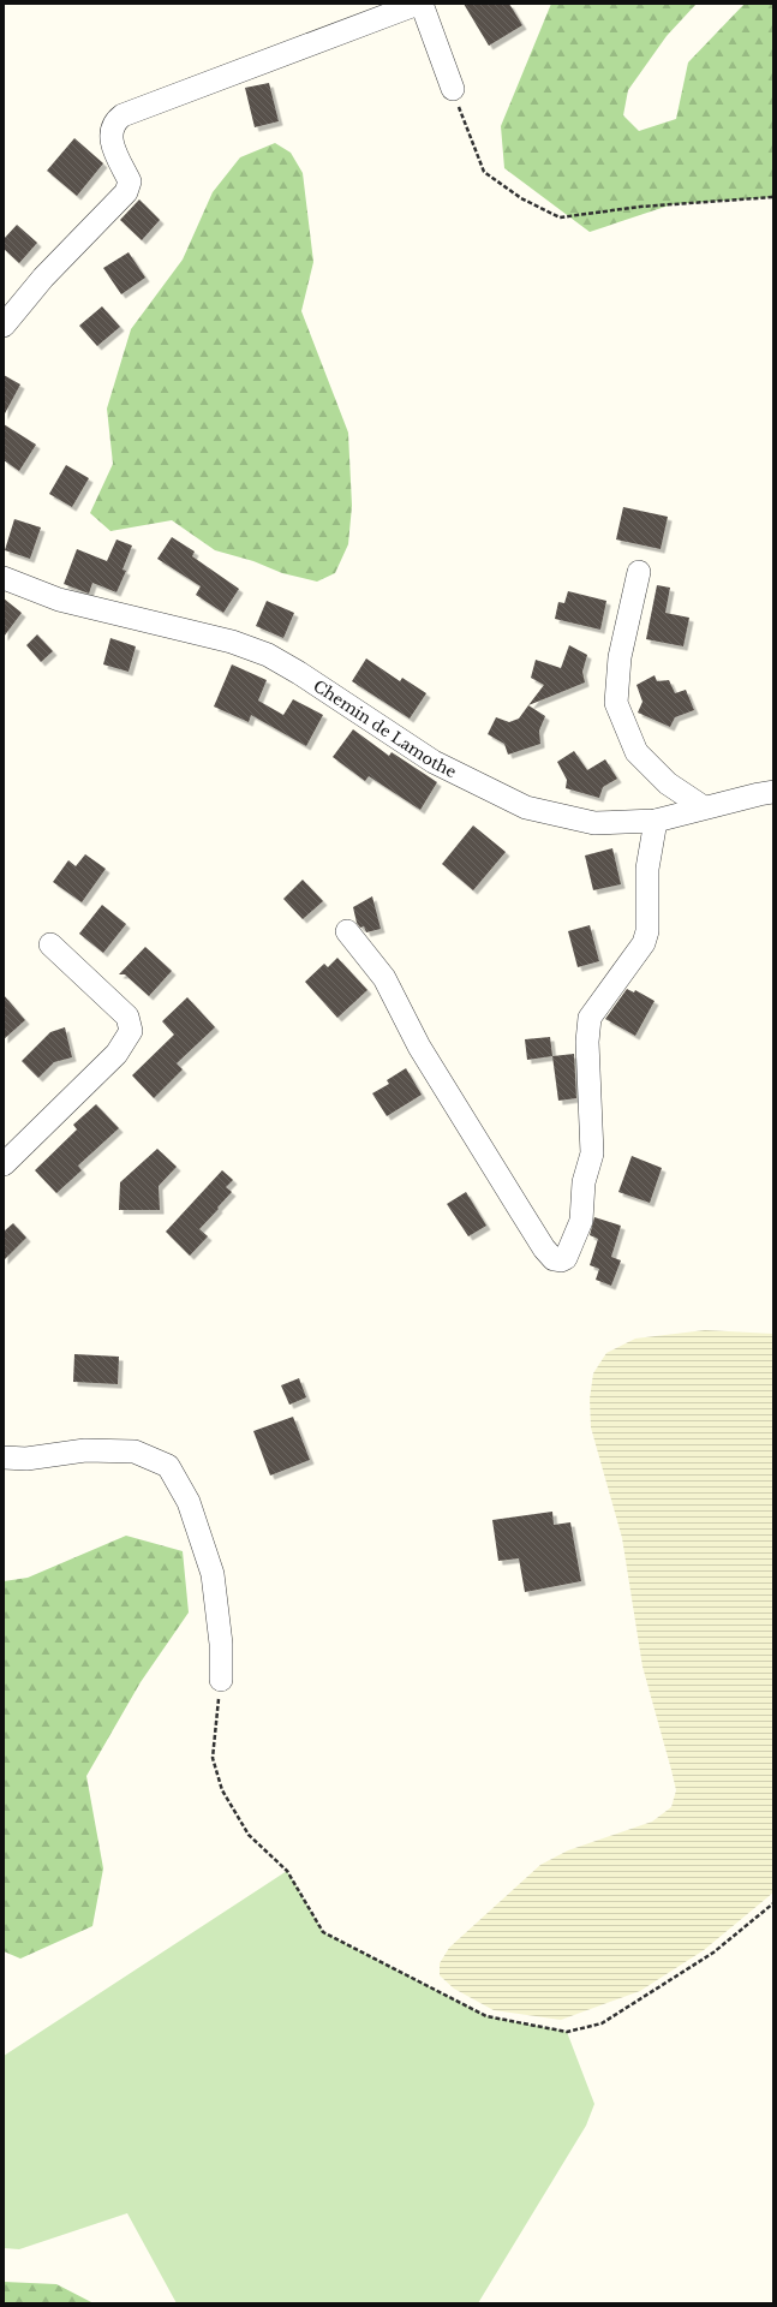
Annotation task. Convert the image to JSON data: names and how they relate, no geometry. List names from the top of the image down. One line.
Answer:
{"streets":{"street":["Chemin de Lamothe"]}}
